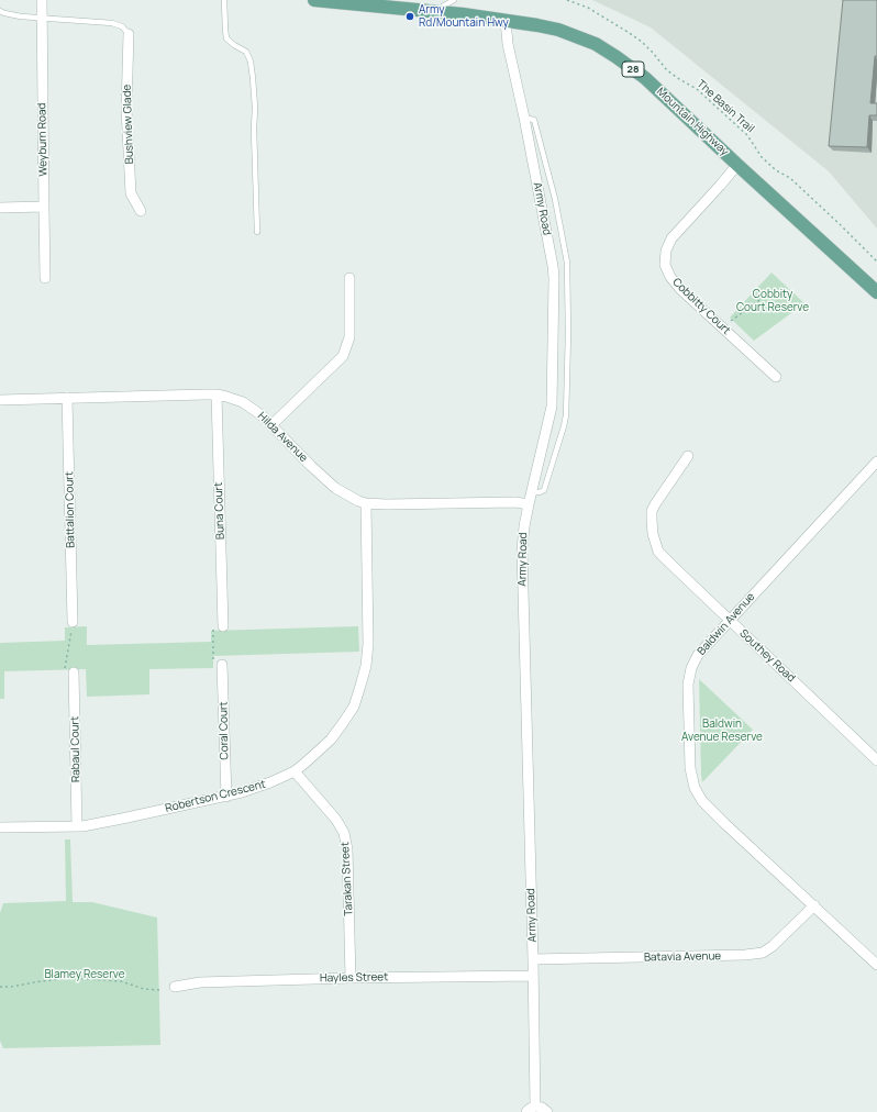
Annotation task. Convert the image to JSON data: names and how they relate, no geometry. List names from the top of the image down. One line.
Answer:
{"streets":{"main road":["28","Mountain Highway"],"street":["Bushview Glade","Weyburn Road","Army Road","Cobbitty Court","Hilda Avenue","Battalion Court","Buna Court","Baldwin Avenue","Southey Road","Coral Court","Rabaul Court","Robertson Crescent","Tarakan Street","Batavia Avenue","Hayles Street"],"path":["The Basin Trail"]},"crossings":[["Mountain Highway","Army Road"],["Mountain Highway","Cobbitty Court"],["Army Road","Hilda Avenue"],["Army Road","Batavia Avenue"],["Army Road","Hayles Street"],["Hilda Avenue","Battalion Court"],["Hilda Avenue","Buna Court"],["Hilda Avenue","Robertson Crescent"],["Baldwin Avenue","Southey Road"],["Baldwin Avenue","Batavia Avenue"],["Coral Court","Robertson Crescent"],["Rabaul Court","Robertson Crescent"],["Robertson Crescent","Tarakan Street"],["Tarakan Street","Hayles Street"]],"parks":["Cobbity Court Reserve","Baldwin Avenue Reserve","Blamey Reserve"],"places":["Army Rd/Mountain Hwy"]}
